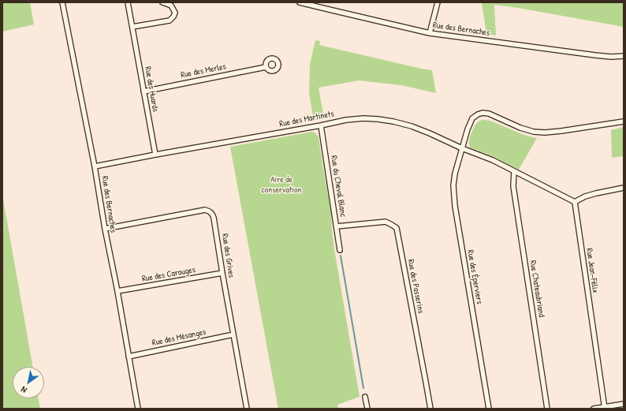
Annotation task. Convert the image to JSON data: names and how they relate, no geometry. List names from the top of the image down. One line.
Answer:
{"streets":{"street":["Rue des Bernaches","Rue des Merles","Rue des Huards","Rue des Martinets","Rue du Cheval Blanc","Rue des Grives","Rue Jean-Félix","Rue des Carouges","Rue des Éperviers","Rue des Passerins","Rue Chateaubriand","Rue des Mésanges"]},"crossings":[["Rue des Bernaches","Rue des Martinets"],["Rue des Bernaches","Rue des Grives"],["Rue des Bernaches","Rue des Carouges"],["Rue des Bernaches","Rue des Mésanges"],["Rue des Merles","Rue des Huards"],["Rue des Huards","Rue des Martinets"],["Rue des Martinets","Rue du Cheval Blanc"],["Rue des Martinets","Rue des Éperviers"],["Rue des Martinets","Rue Chateaubriand"],["Rue du Cheval Blanc","Rue des Passerins"],["Rue des Grives","Rue des Carouges"],["Rue des Grives","Rue des Mésanges"]],"parks":["Aire de conservation"],"north":"bottom left"}
